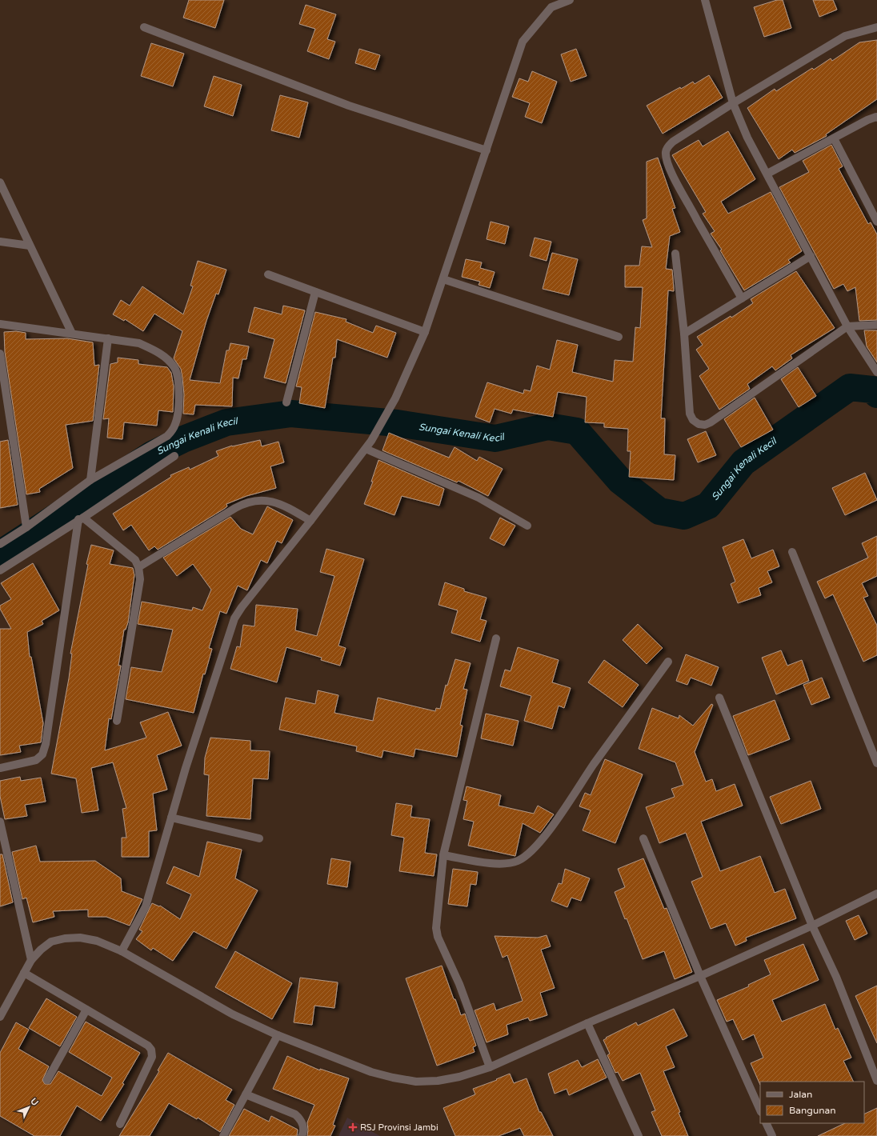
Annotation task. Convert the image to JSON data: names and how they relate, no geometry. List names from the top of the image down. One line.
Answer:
{"water":["Sungai Kenali Kecil"],"places":{"health":["RSJ Provinsi Jambi"]},"legend":["Jalan","Bangunan"],"north":"top right"}
